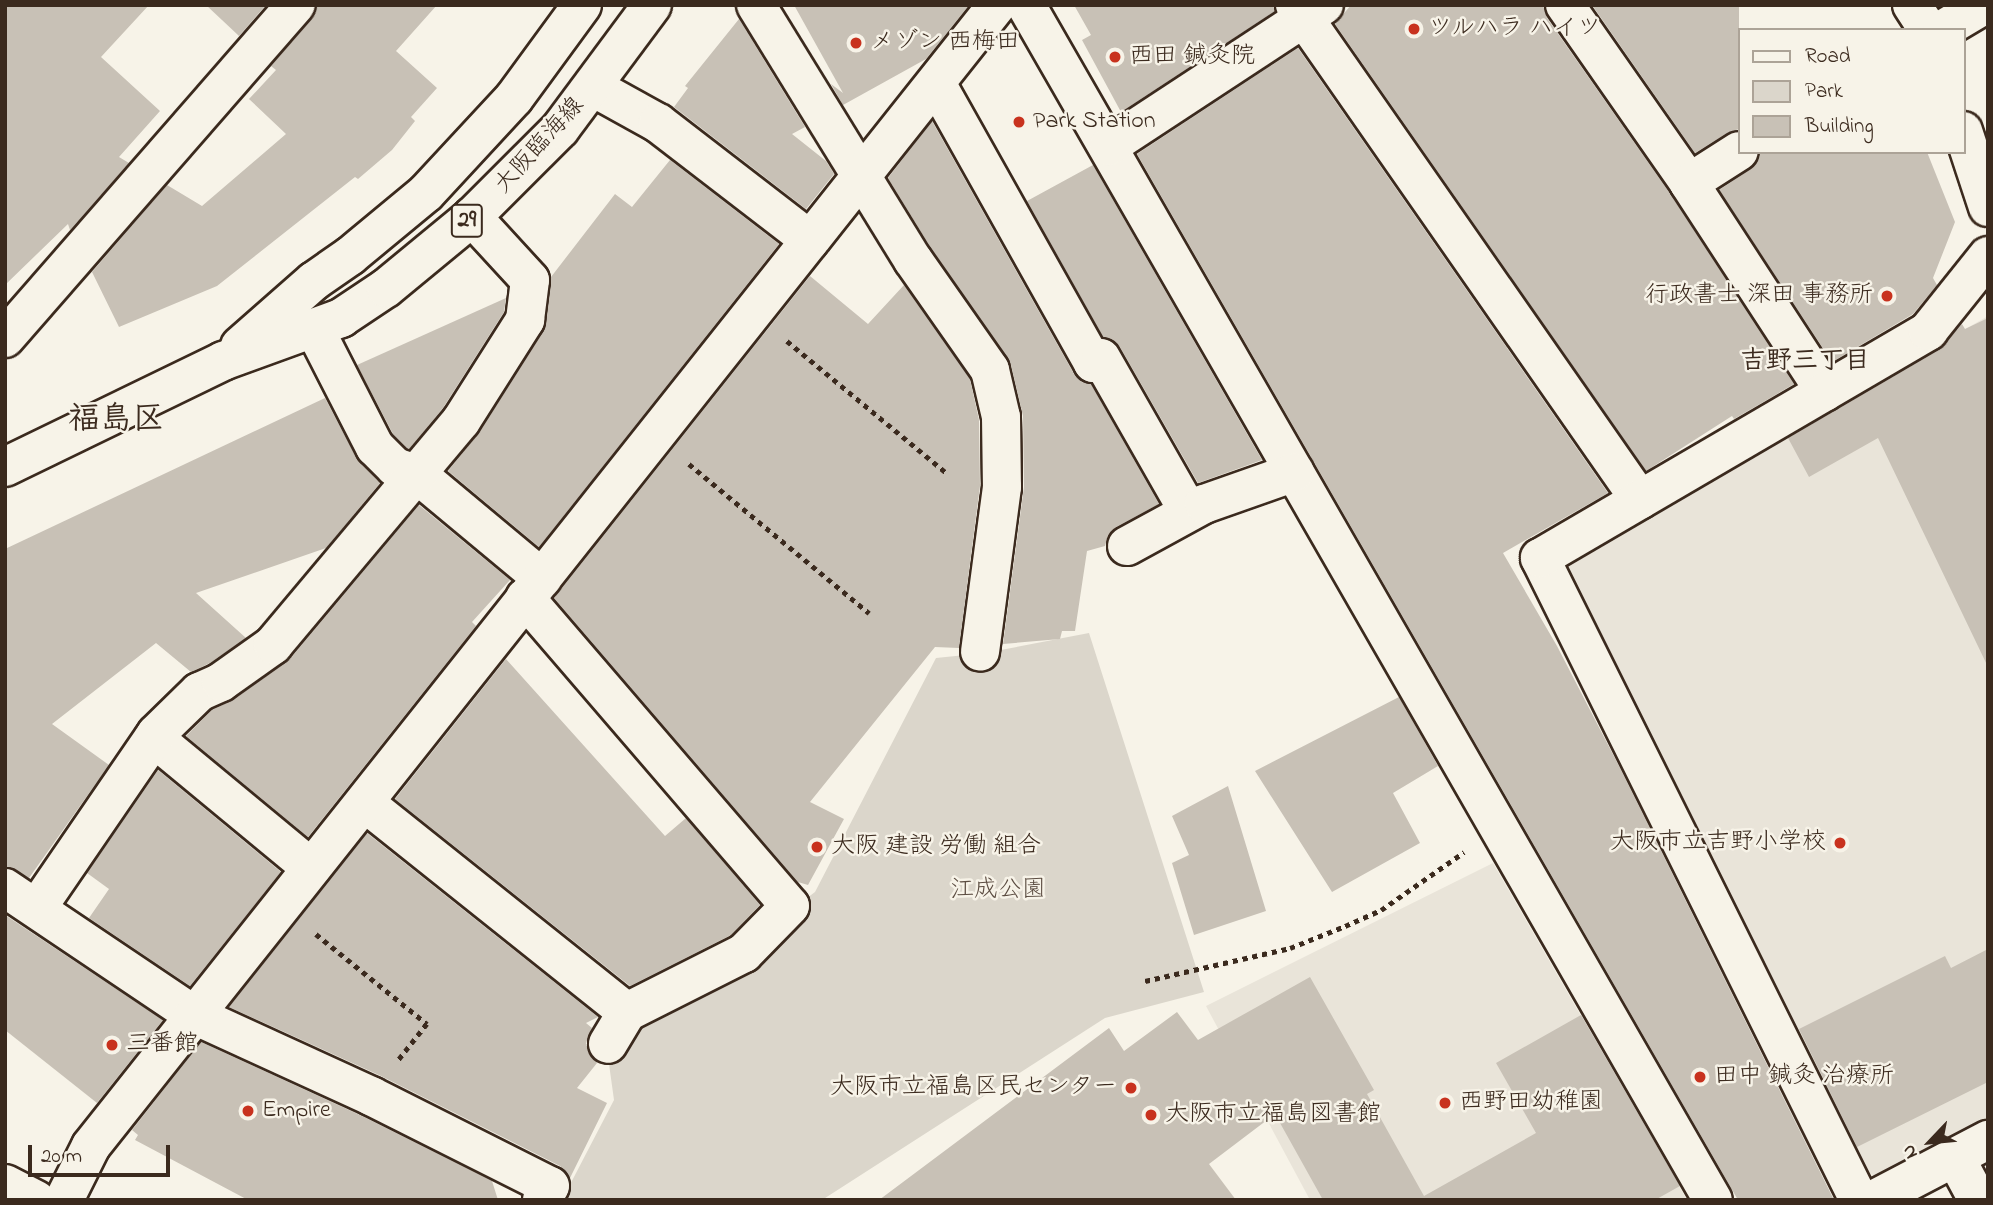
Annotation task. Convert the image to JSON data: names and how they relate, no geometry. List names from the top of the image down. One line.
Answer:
{"streets":{"street":["大阪臨海線","29"]},"districts":["吉野三丁目","福島区"],"parks":["江成公園"],"places":["ツルハラ ハイツ","メゾン 西梅田","西田 鍼灸院","Park Station","行政書士 深田 事務所","大阪市立吉野小学校","大阪 建設 労働 組合","三番館","田中 鍼灸 治療所","大阪市立福島区民センター","西野田幼稚園","Empire","大阪市立福島図書館"],"legend":["Road","Park","Building"],"scale_bar":"20 m","north":"bottom left"}
